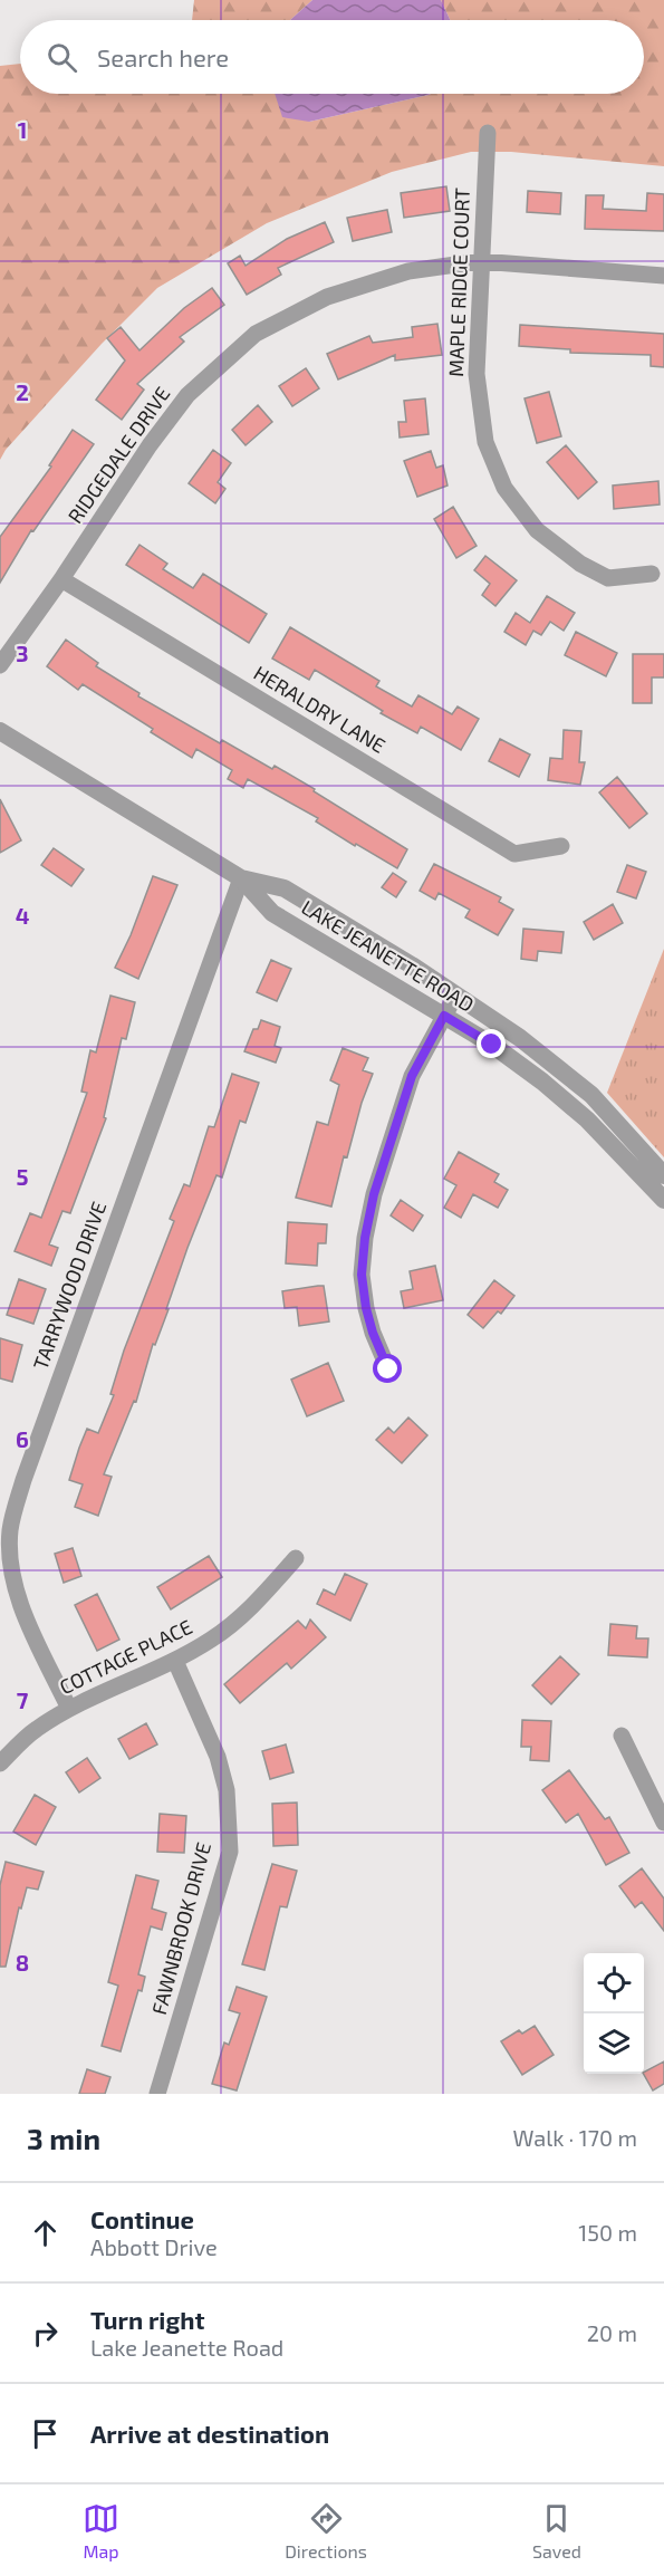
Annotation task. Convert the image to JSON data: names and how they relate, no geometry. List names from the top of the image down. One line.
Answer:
{"streets":{"street":["MAPLE RIDGE COURT","RIDGEDALE DRIVE","HERALDRY LANE","LAKE JEANETTE ROAD","TARRYWOOD DRIVE","COTTAGE PLACE","FAWNBROOK DRIVE"]},"crossings":[["MAPLE RIDGE COURT","RIDGEDALE DRIVE"],["RIDGEDALE DRIVE","HERALDRY LANE"],["LAKE JEANETTE ROAD","TARRYWOOD DRIVE"],["TARRYWOOD DRIVE","COTTAGE PLACE"],["COTTAGE PLACE","FAWNBROOK DRIVE"]],"page":{"search":"Search here","heading":["3 min","Walk · 170 m"],"list":[["Continue","Abbott Drive","150 m"],["Turn right","Lake Jeanette Road","20 m"],"Arrive at destination"],"nav":["Map","Directions","Saved"]},"grid":{"rows":["1","2","3","4","5","6","7","8"]}}
